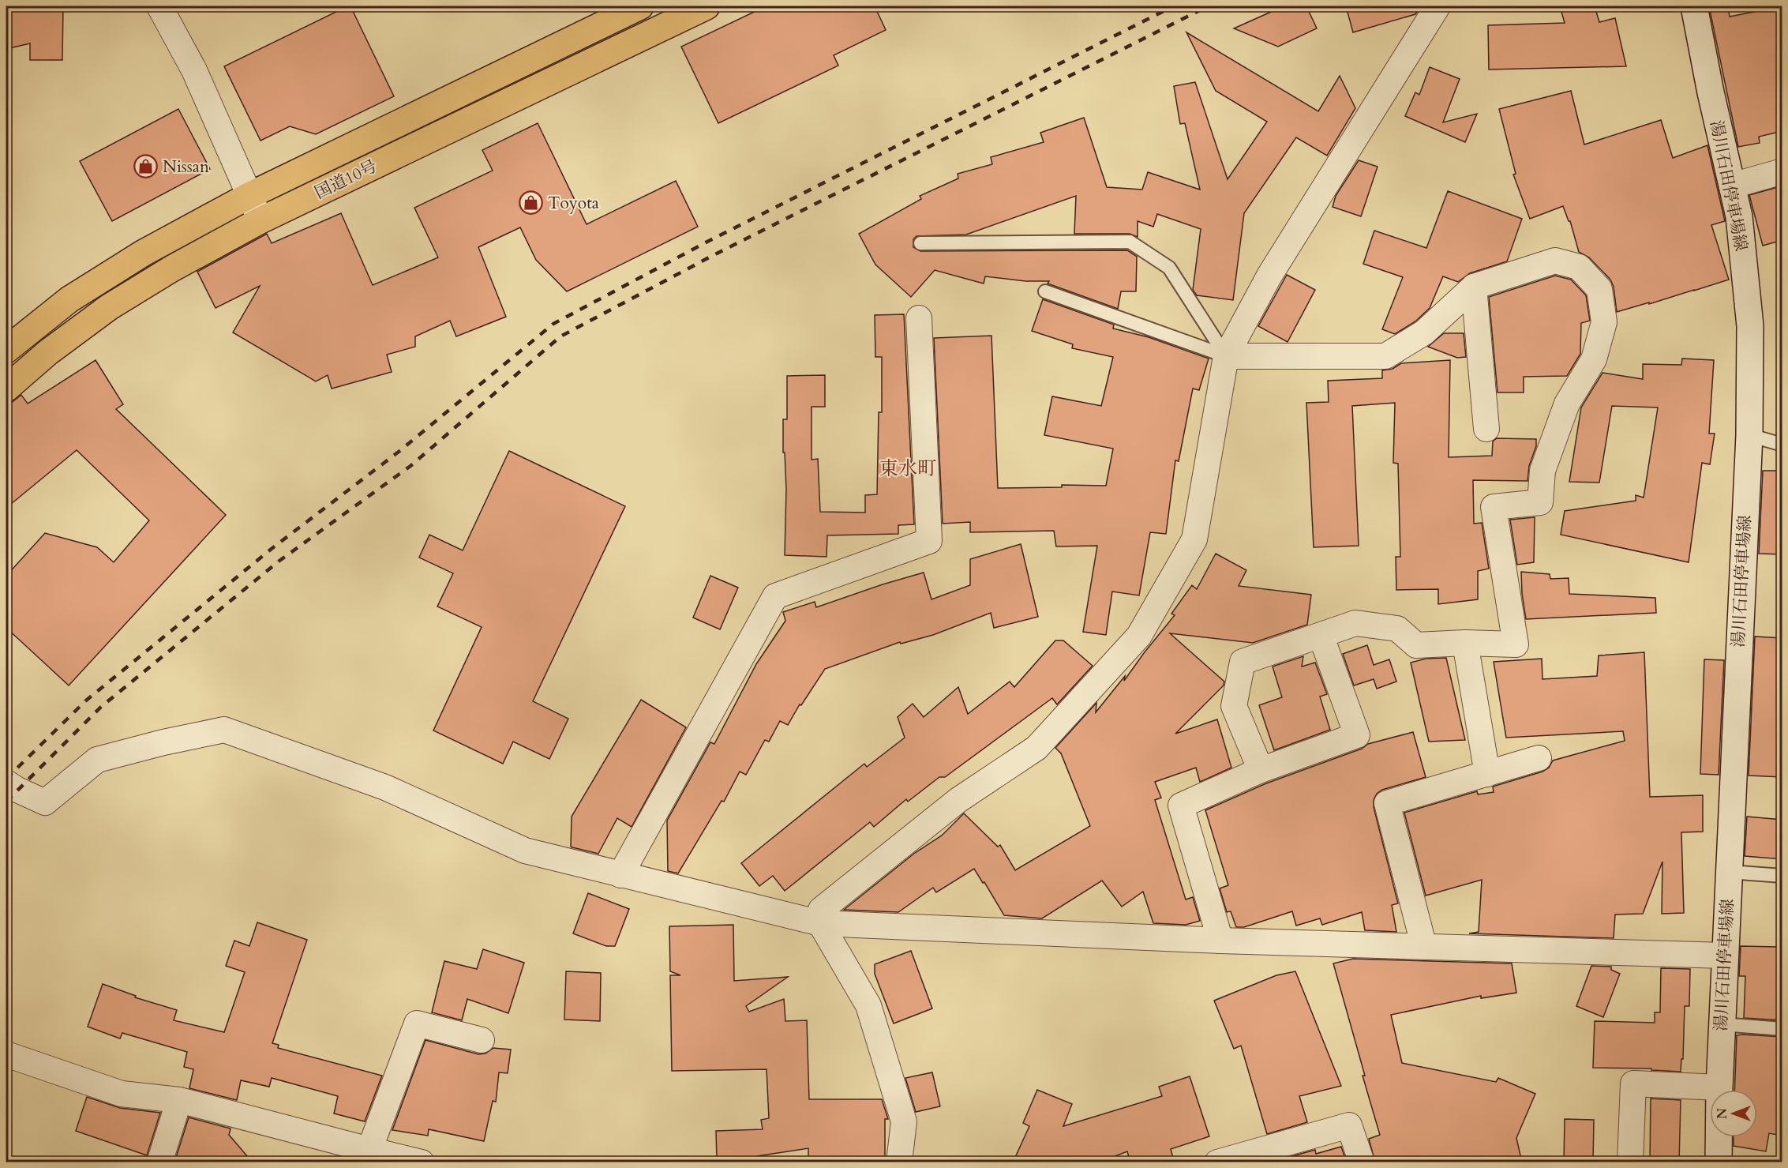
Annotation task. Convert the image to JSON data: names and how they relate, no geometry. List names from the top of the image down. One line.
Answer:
{"streets":{"highway":["国道10号"],"main road":["湯川石田停車場線"]},"districts":["東水町"],"places":{"shop":["Nissan","Toyota"]},"north":"left"}
